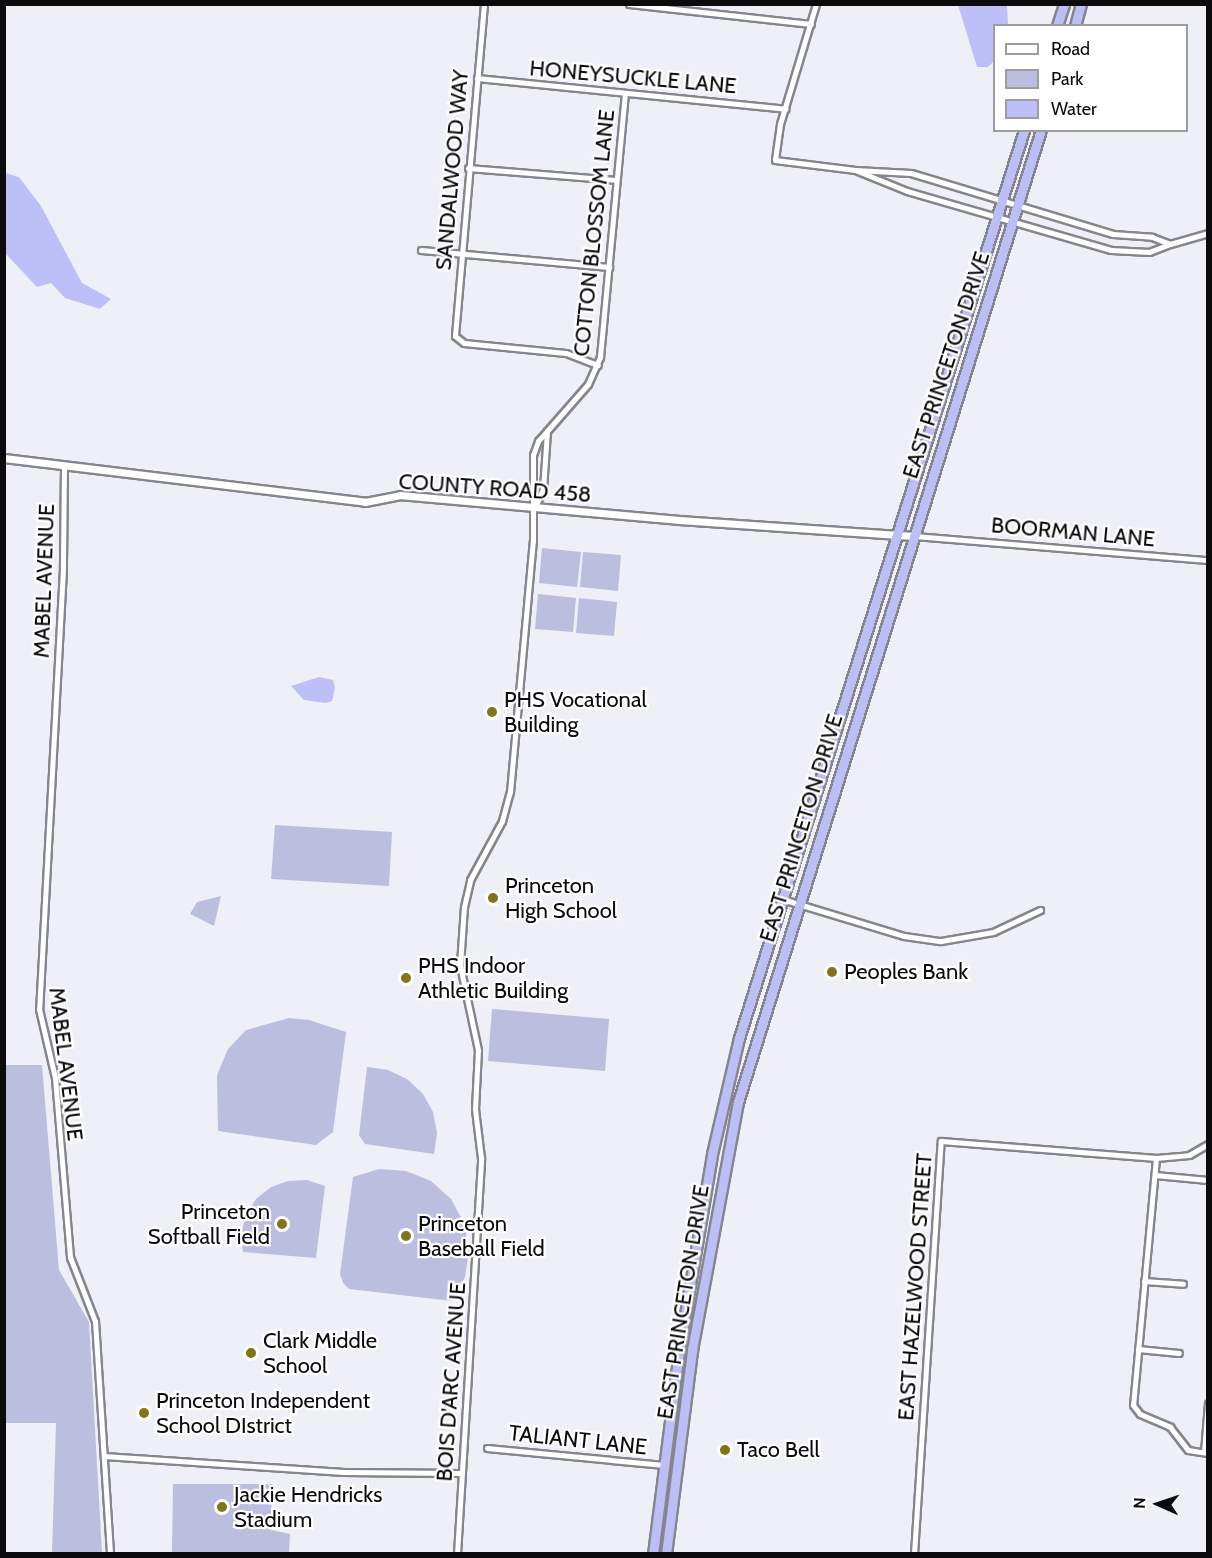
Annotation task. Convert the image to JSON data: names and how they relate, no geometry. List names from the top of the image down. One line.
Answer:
{"streets":{"highway":["EAST PRINCETON DRIVE"],"street":["HONEYSUCKLE LANE","SANDALWOOD WAY","COTTON BLOSSOM LANE","COUNTY ROAD 458","BOORMAN LANE","MABEL AVENUE","EAST HAZELWOOD STREET","BOIS D'ARC AVENUE","TALIANT LANE"]},"crossings":[["HONEYSUCKLE LANE","SANDALWOOD WAY"],["HONEYSUCKLE LANE","COTTON BLOSSOM LANE"],["SANDALWOOD WAY","COTTON BLOSSOM LANE"],["COTTON BLOSSOM LANE","COUNTY ROAD 458"],["COTTON BLOSSOM LANE","BOIS D'ARC AVENUE"],["EAST PRINCETON DRIVE","COUNTY ROAD 458"],["EAST PRINCETON DRIVE","BOORMAN LANE"],["EAST PRINCETON DRIVE","TALIANT LANE"],["COUNTY ROAD 458","BOORMAN LANE"],["COUNTY ROAD 458","MABEL AVENUE"],["COUNTY ROAD 458","BOIS D'ARC AVENUE"]],"places":["PHS Vocational Building","Princeton High School","Peoples Bank","PHS Indoor Athletic Building","Princeton Softball Field","Princeton Baseball Field","Clark Middle School","Princeton Independent School DIstrict","Taco Bell","Jackie Hendricks Stadium"],"legend":["Road","Park","Water"],"north":"left"}
